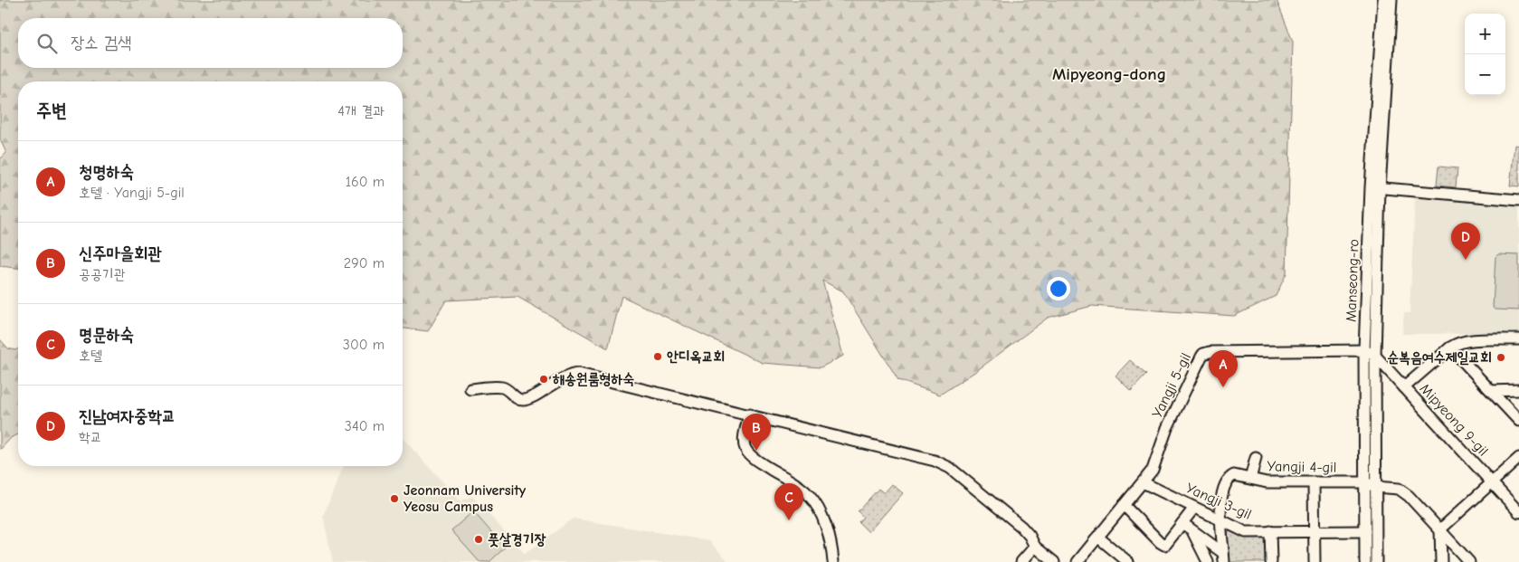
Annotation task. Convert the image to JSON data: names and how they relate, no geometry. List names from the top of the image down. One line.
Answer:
{"streets":{"street":["Manseong-ro","Yangji 5-gil","Mipyeong 9-gil","Yangji 4-gil","Yangji 3-gil"]},"crossings":[["Manseong-ro","Yangji 5-gil"],["Manseong-ro","Mipyeong 9-gil"],["Manseong-ro","Yangji 4-gil"],["Manseong-ro","Yangji 3-gil"],["Yangji 5-gil","Mipyeong 9-gil"],["Yangji 5-gil","Yangji 3-gil"],["Yangji 4-gil","Yangji 3-gil"]],"districts":["Mipyeong-dong"],"places":["안디옥교회","순복음여수제일교회","해송원룸형하숙","Jeonnam University Yeosu Campus","풋살경기장"],"page":{"map_buttons":["+","−"],"search":"장소 검색","heading":["주변","4개 결과"],"list":[{"mark":"A","name":"청명하숙","note":"호텔 · Yangji 5-gil","value":"160 m"},{"mark":"B","name":"신주마을회관","note":"공공기관","value":"290 m"},{"mark":"C","name":"명문하숙","note":"호텔","value":"300 m"},{"mark":"D","name":"진남여자중학교","note":"학교","value":"340 m"}],"pins":["D","A","B","C"]}}
